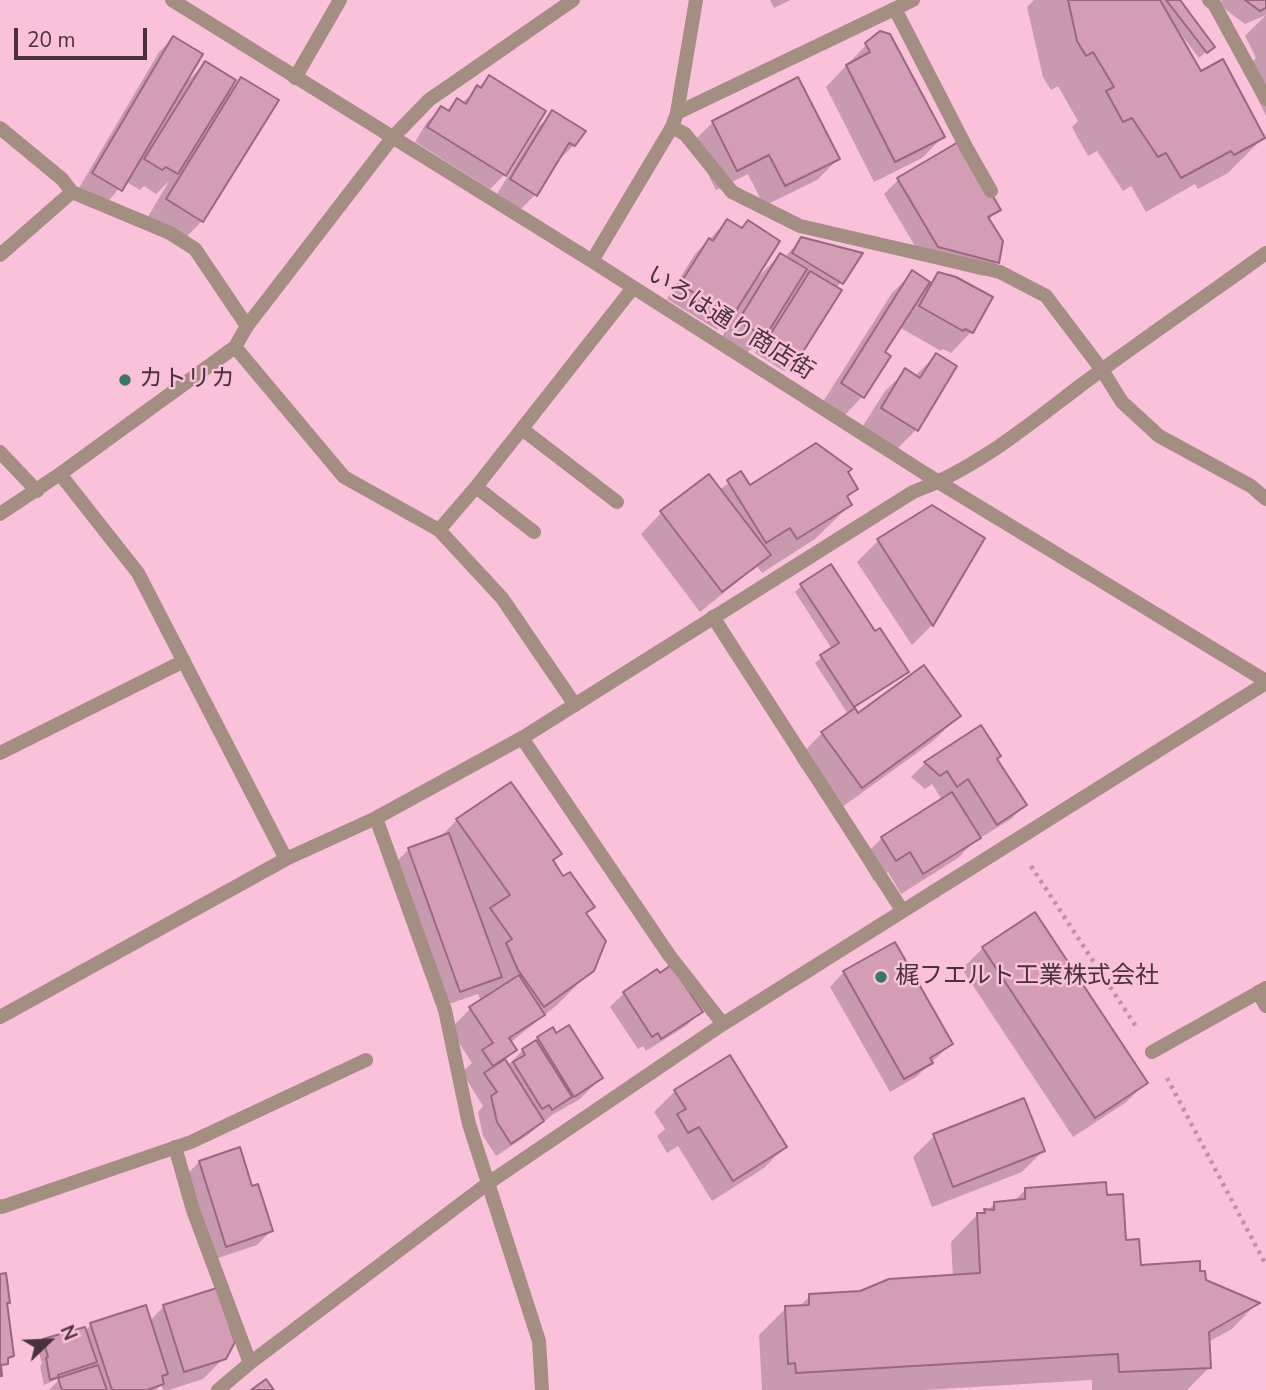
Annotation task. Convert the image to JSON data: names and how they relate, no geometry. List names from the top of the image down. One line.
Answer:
{"streets":{"street":["いろは通り商店街"]},"places":["カトリカ","梶フエルト工業株式会社"],"scale_bar":"20 m","north":"top right"}
